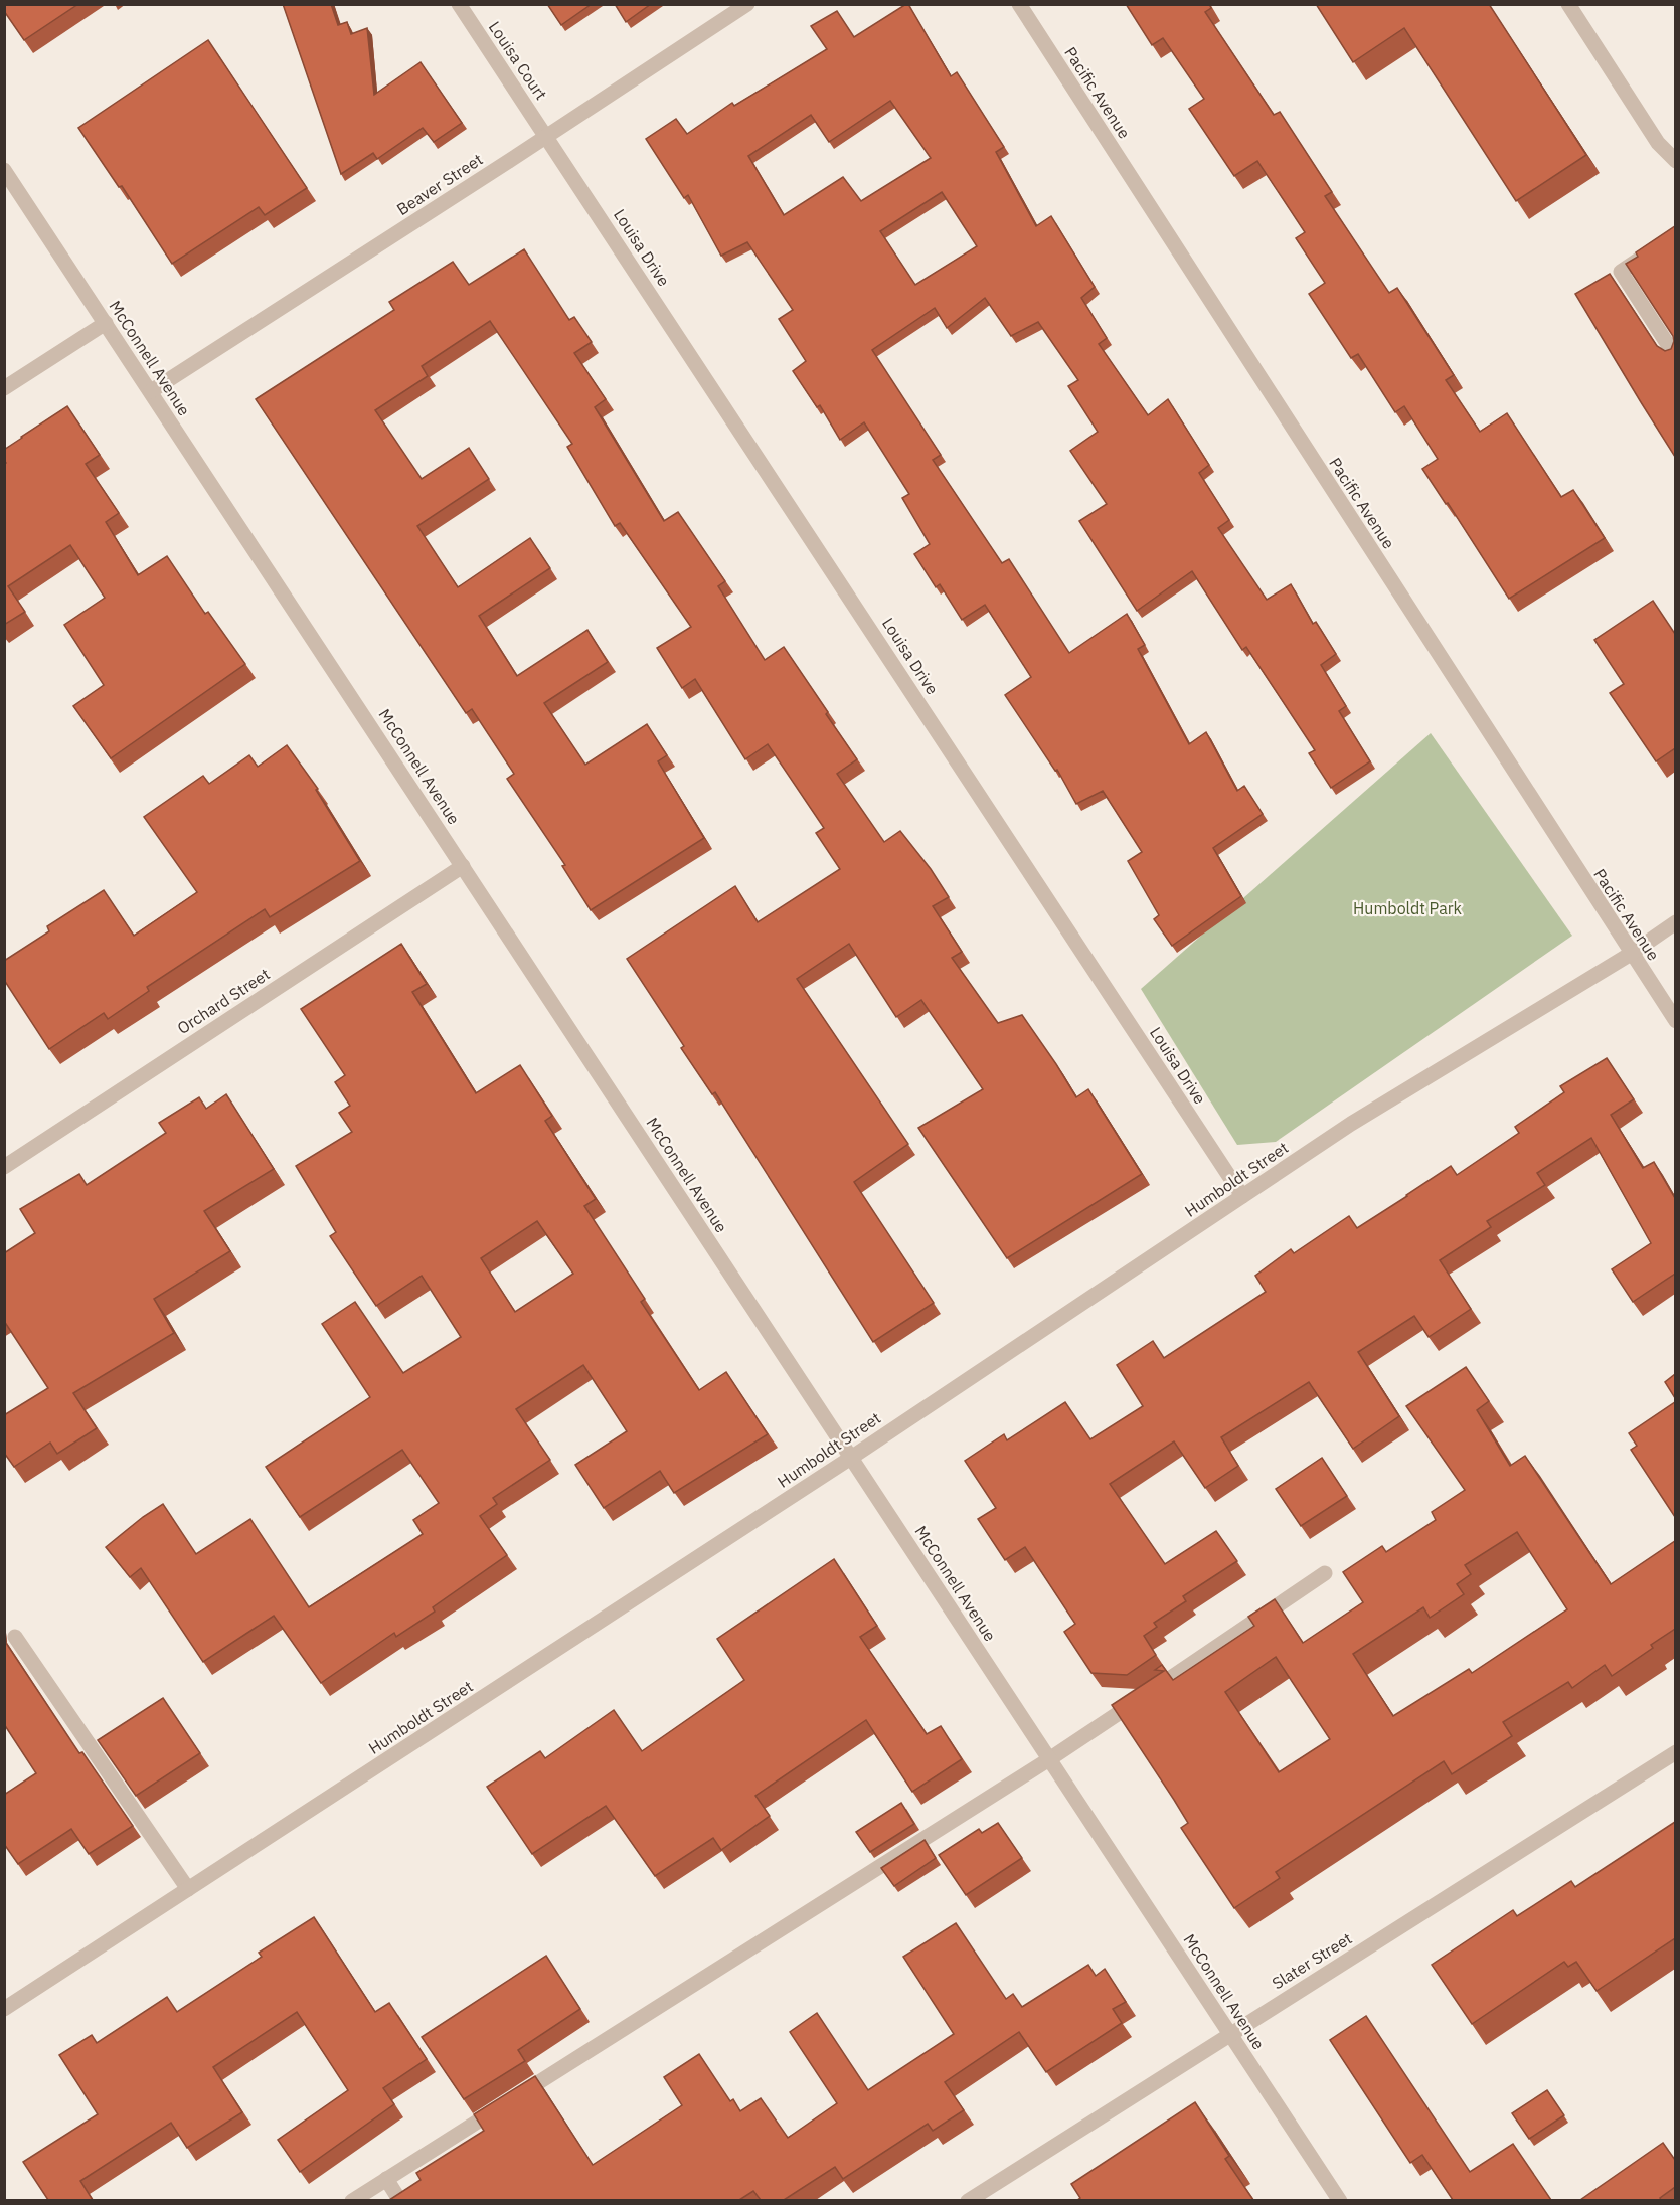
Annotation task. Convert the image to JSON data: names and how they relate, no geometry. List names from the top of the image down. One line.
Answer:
{"streets":{"street":["Louisa Court","Pacific Avenue","Beaver Street","Louisa Drive","McConnell Avenue","Orchard Street","Humboldt Street","Slater Street"]},"crossings":[["Louisa Court","Beaver Street"],["Louisa Court","Louisa Drive"],["Pacific Avenue","Humboldt Street"],["Beaver Street","Louisa Drive"],["Beaver Street","McConnell Avenue"],["Louisa Drive","Humboldt Street"],["McConnell Avenue","Orchard Street"],["McConnell Avenue","Humboldt Street"],["McConnell Avenue","Slater Street"]],"parks":["Humboldt Park"]}
